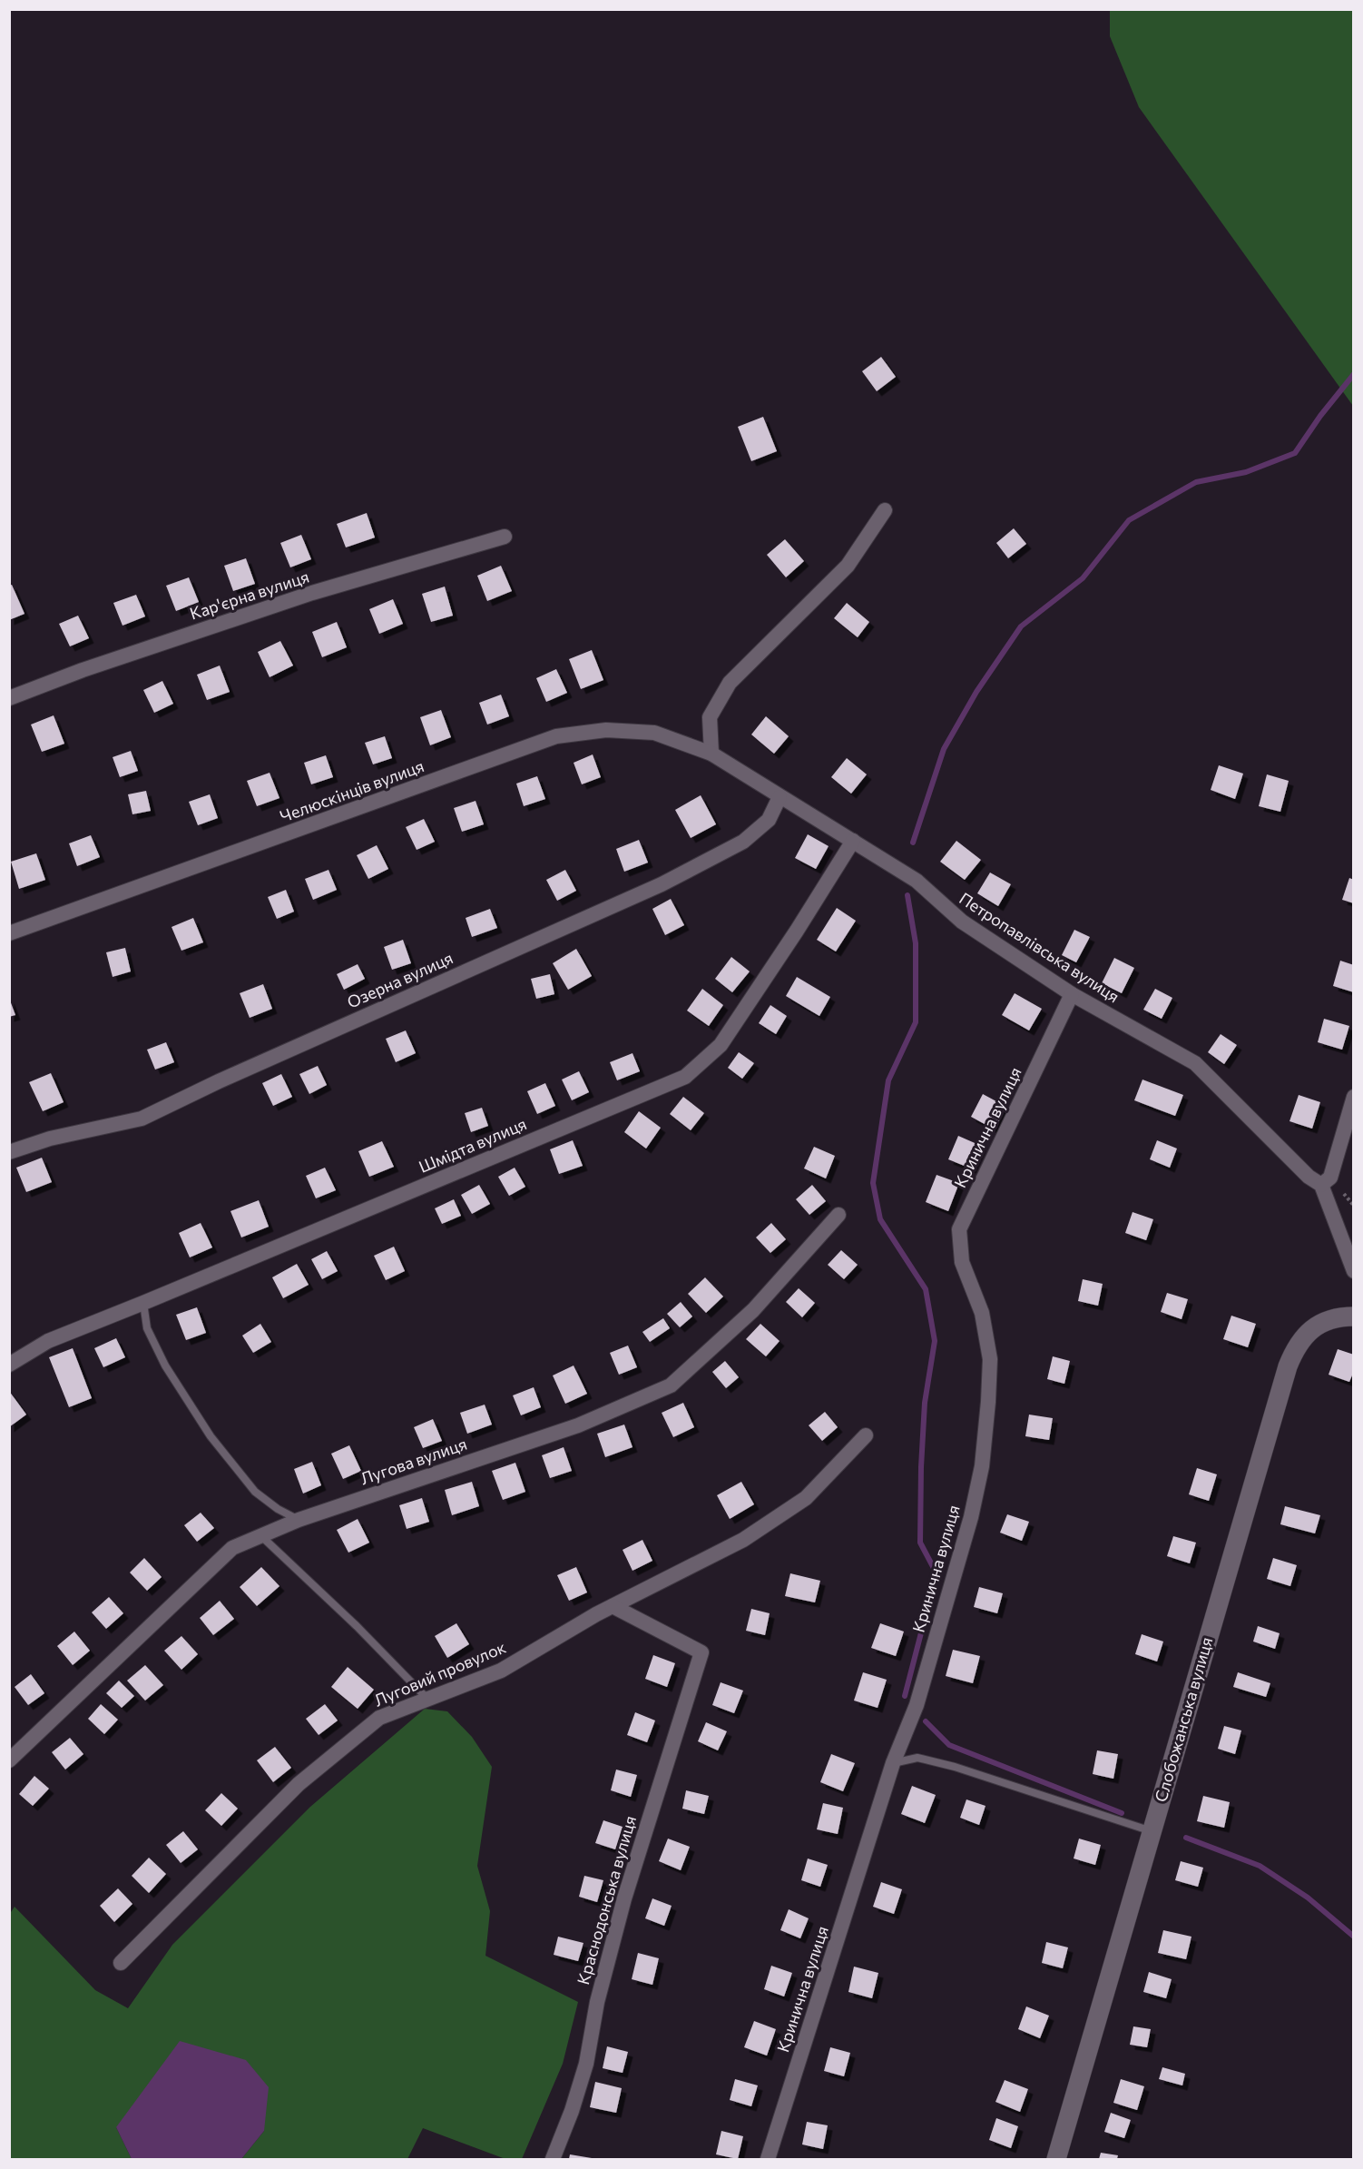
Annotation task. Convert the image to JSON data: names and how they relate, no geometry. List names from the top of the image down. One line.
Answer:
{"streets":{"street":["Кар'єрна вулиця","Челюскінців вулиця","Петропавлівська вулиця","Озерна вулиця","Кринична вулиця","Шмідта вулиця","Лугова вулиця","Луговий провулок","Слобожанська вулиця","Краснодонська вулиця"]},"crossings":[["Челюскінців вулиця","Петропавлівська вулиця"],["Петропавлівська вулиця","Озерна вулиця"],["Петропавлівська вулиця","Кринична вулиця"],["Петропавлівська вулиця","Шмідта вулиця"],["Луговий провулок","Краснодонська вулиця"]]}
